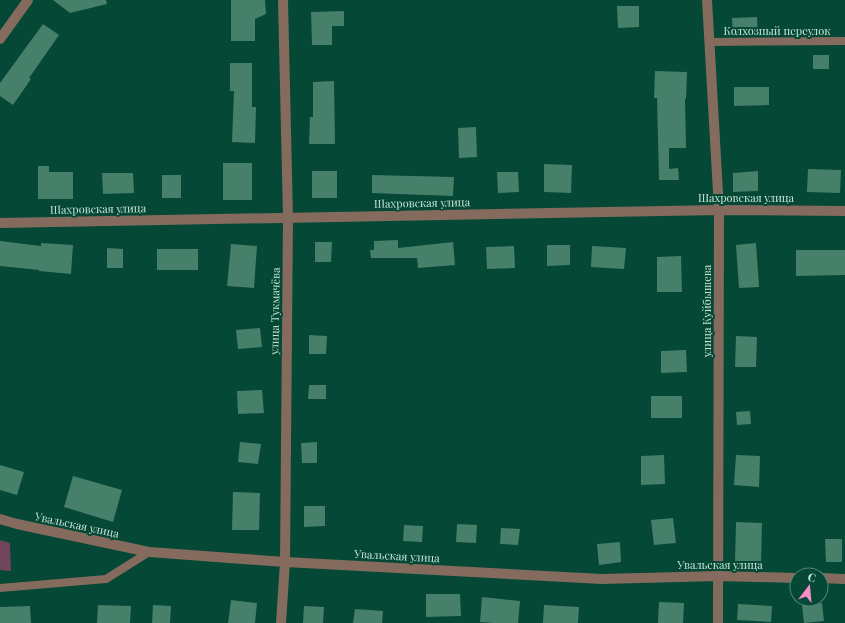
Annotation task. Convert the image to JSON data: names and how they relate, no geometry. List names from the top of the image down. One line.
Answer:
{"streets":{"street":["Шахровская улица","улица Тукмачёва","улица Куйбышева","Увальская улица"],"lane":["Колхозный переулок"]},"crossings":[["Колхозный переулок","улица Куйбышева"],["Шахровская улица","улица Тукмачёва"],["Шахровская улица","улица Куйбышева"],["улица Тукмачёва","Увальская улица"],["улица Куйбышева","Увальская улица"]],"north":"top"}
